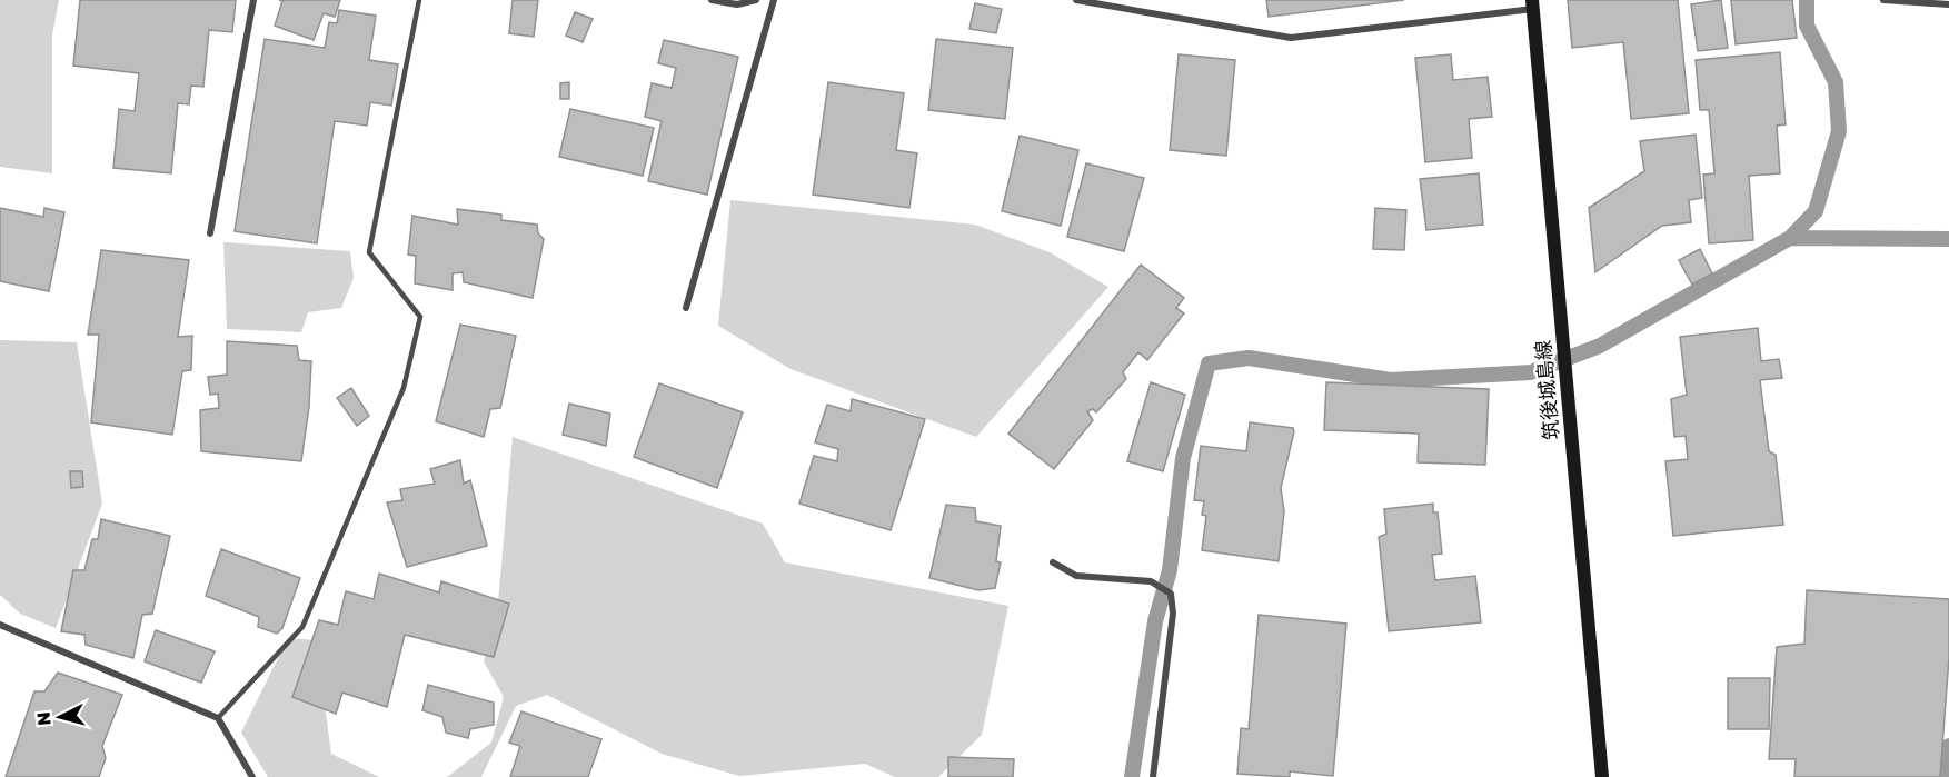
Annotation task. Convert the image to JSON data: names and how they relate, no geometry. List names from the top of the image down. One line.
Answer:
{"streets":{"main road":["筑後城島線"]},"north":"left"}
